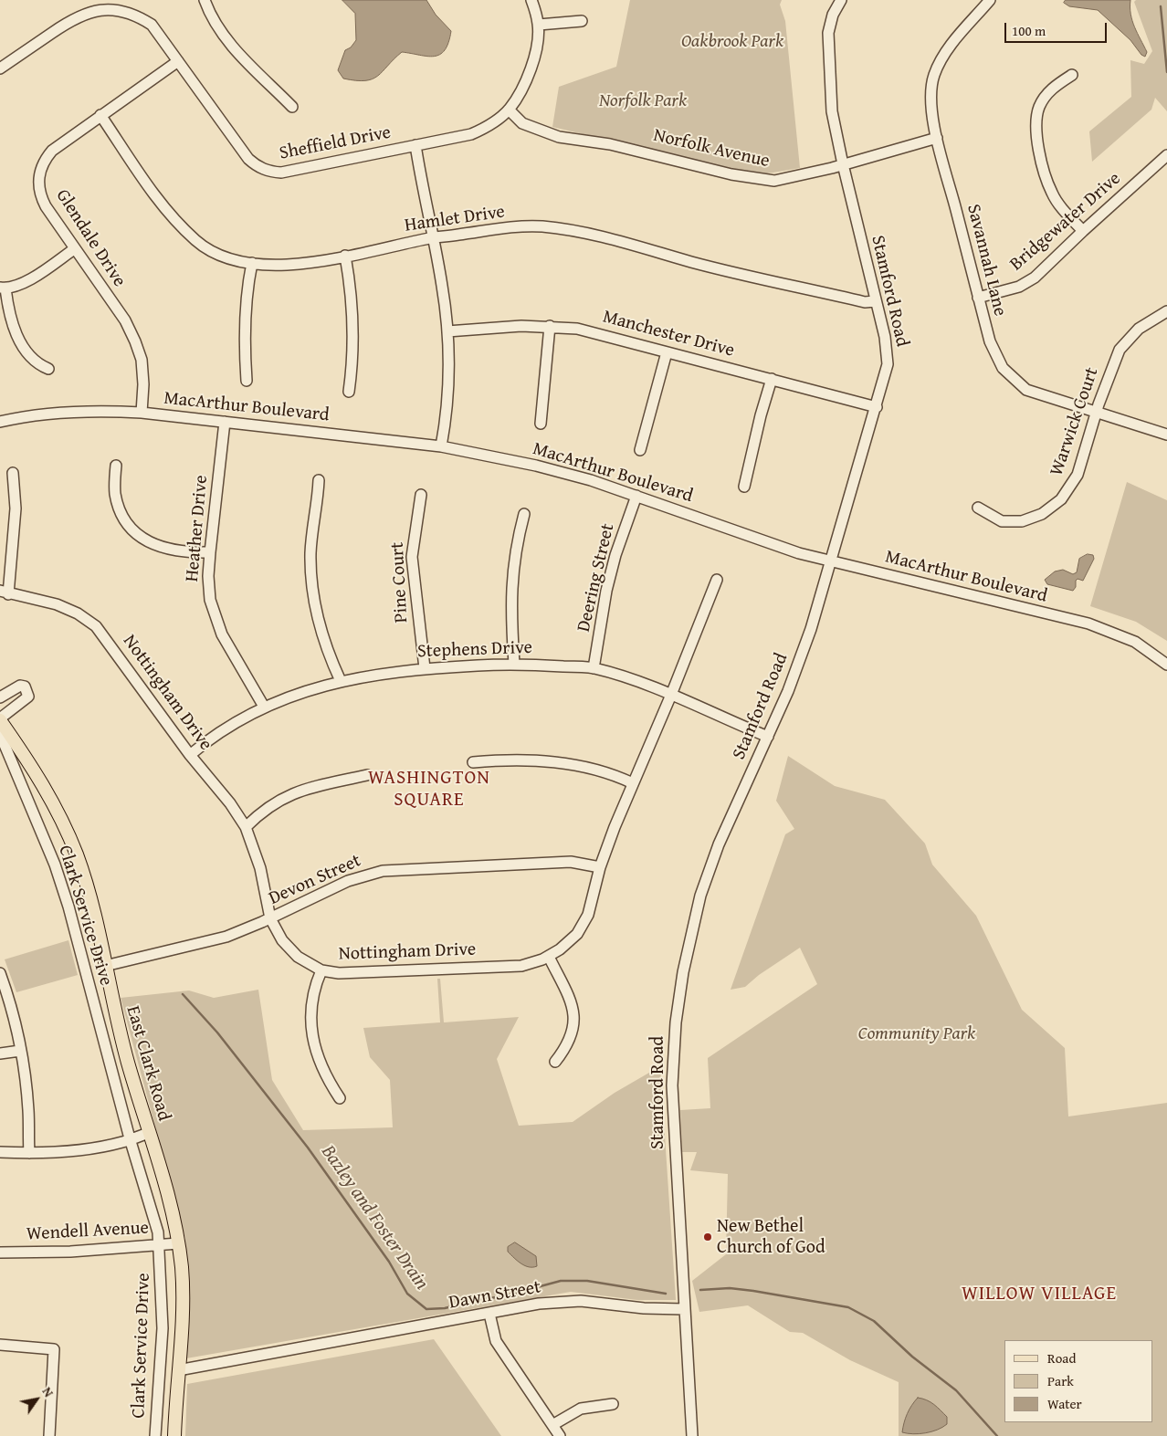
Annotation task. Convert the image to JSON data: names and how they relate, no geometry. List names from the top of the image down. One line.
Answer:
{"streets":{"main road":["East Clark Road"],"street":["Sheffield Drive","Norfolk Avenue","Hamlet Drive","Bridgewater Drive","Glendale Drive","Savannah Lane","Stamford Road","Manchester Drive","MacArthur Boulevard","Warwick Court","Heather Drive","Deering Street","Pine Court","Stephens Drive","Nottingham Drive","Devon Street","Clark Service Drive","Wendell Avenue","Dawn Street"]},"crossings":[["Sheffield Drive","Norfolk Avenue"],["Sheffield Drive","Glendale Drive"],["Norfolk Avenue","Savannah Lane"],["Norfolk Avenue","Stamford Road"],["Hamlet Drive","Glendale Drive"],["Hamlet Drive","Stamford Road"],["Bridgewater Drive","Savannah Lane"],["Glendale Drive","MacArthur Boulevard"],["Savannah Lane","Warwick Court"],["Stamford Road","Manchester Drive"],["Stamford Road","MacArthur Boulevard"],["Stamford Road","Stephens Drive"],["Stamford Road","Dawn Street"],["MacArthur Boulevard","Heather Drive"],["MacArthur Boulevard","Deering Street"],["Heather Drive","Stephens Drive"],["Deering Street","Stephens Drive"],["Pine Court","Stephens Drive"],["Stephens Drive","Nottingham Drive"],["Nottingham Drive","Devon Street"],["Devon Street","East Clark Road"],["Clark Service Drive","Wendell Avenue"],["East Clark Road","Wendell Avenue"],["East Clark Road","Dawn Street"]],"districts":["WASHINGTON SQUARE","WILLOW VILLAGE"],"water":["Bazley and Foster Drain"],"parks":["Oakbrook Park","Norfolk Park","Community Park"],"places":["New Bethel Church of God"],"legend":["Road","Park","Water"],"scale_bar":"100 m","north":"top right"}
